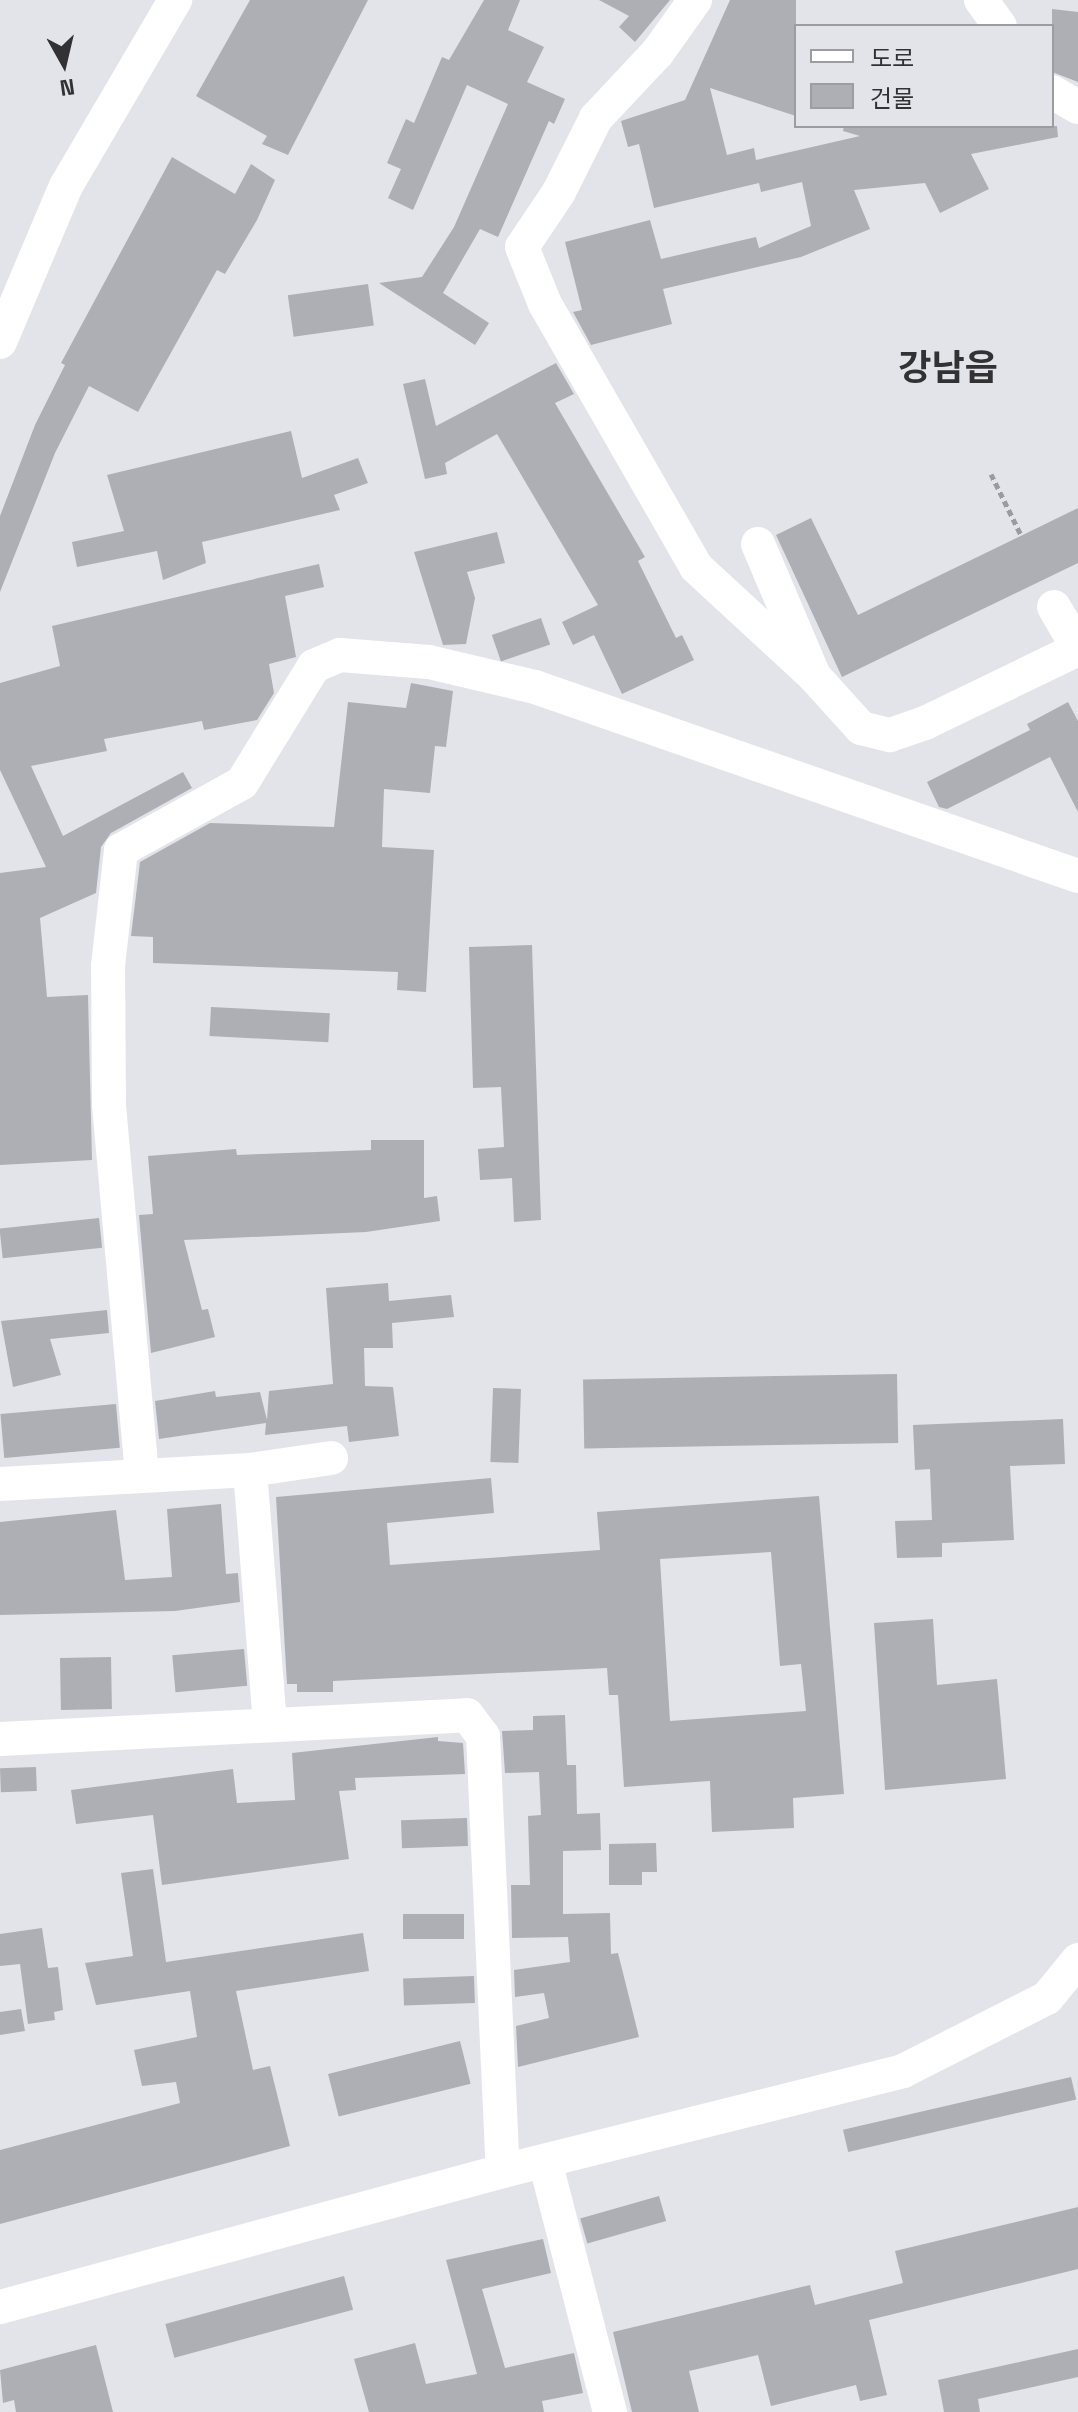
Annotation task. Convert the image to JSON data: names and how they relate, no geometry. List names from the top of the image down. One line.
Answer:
{"districts":["강남읍"],"legend":["도로","건물"],"north":"bottom"}
